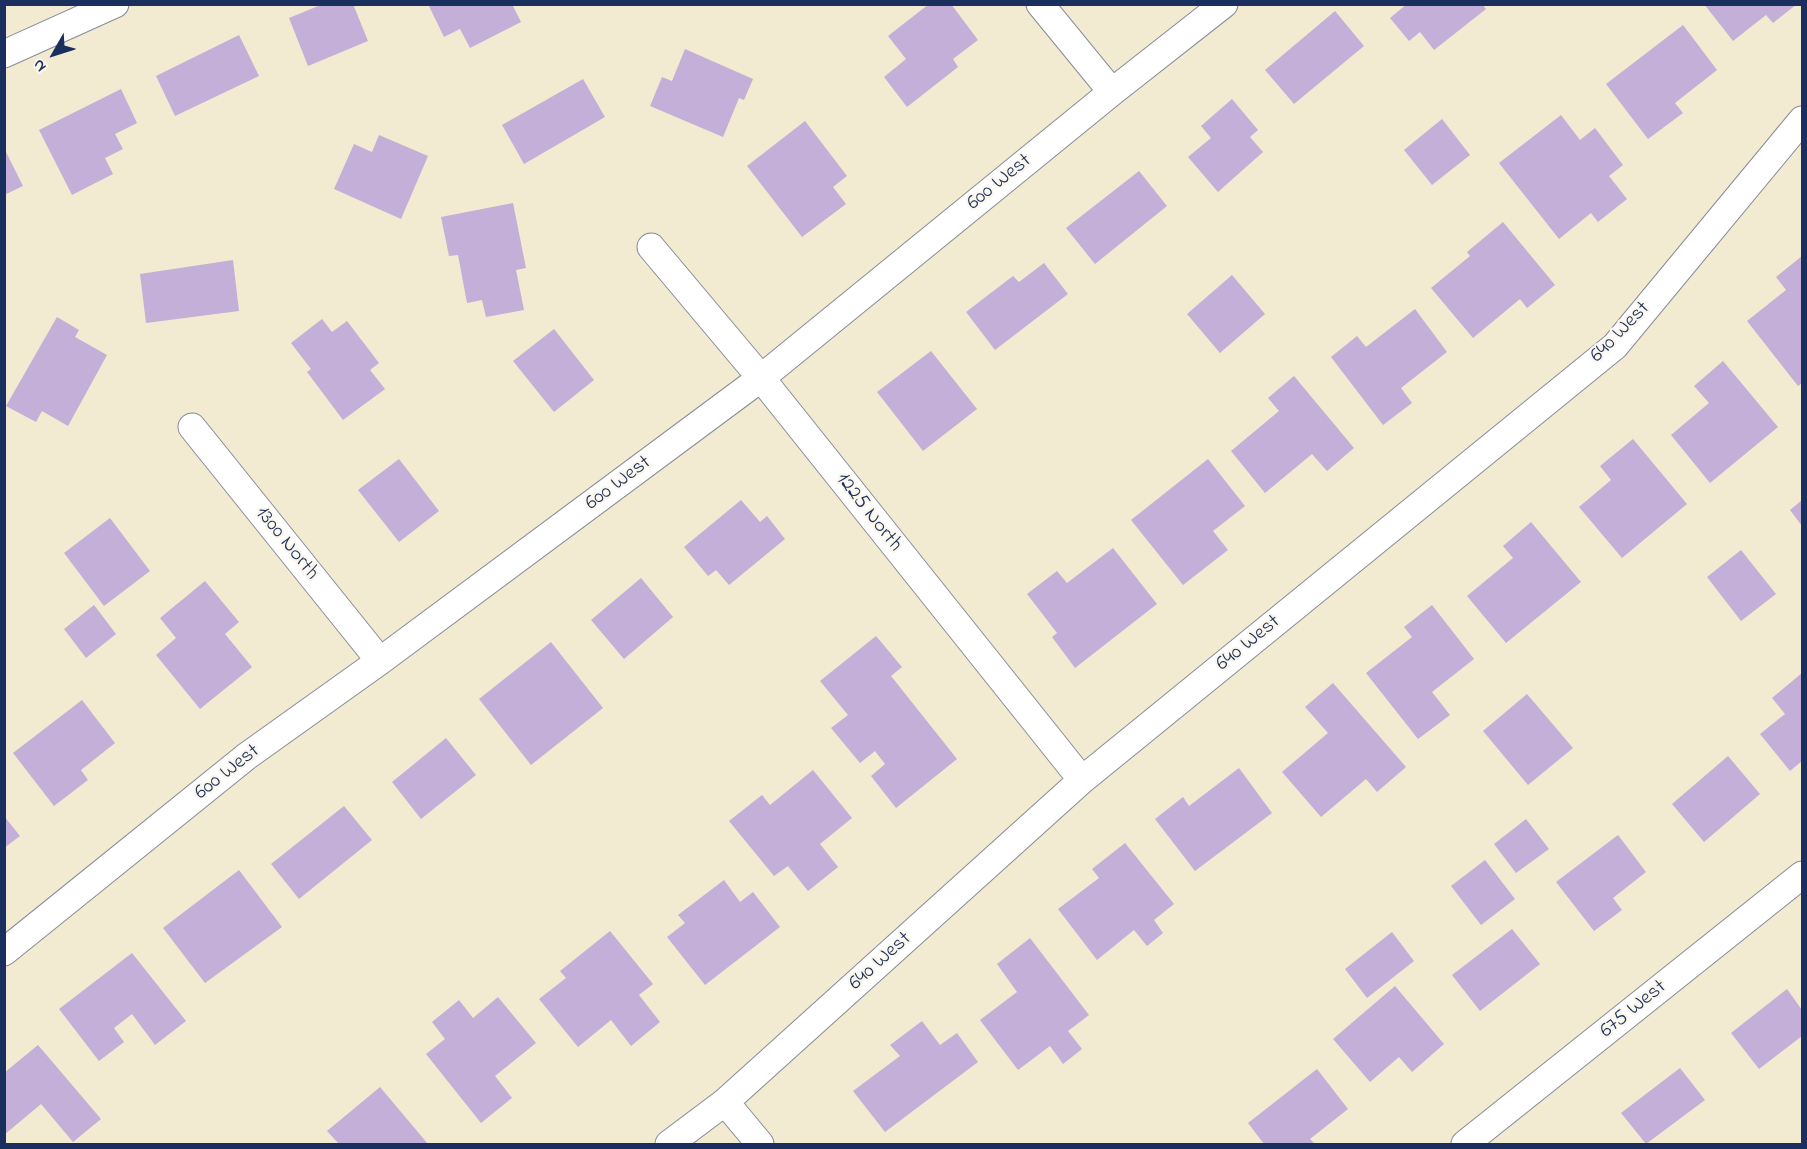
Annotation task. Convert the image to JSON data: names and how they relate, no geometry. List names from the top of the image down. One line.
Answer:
{"streets":{"street":["600 West","640 West","1225 North","1300 North","675 West"]},"crossings":[["600 West","1225 North"],["600 West","1300 North"],["640 West","1225 North"]],"north":"bottom left"}
